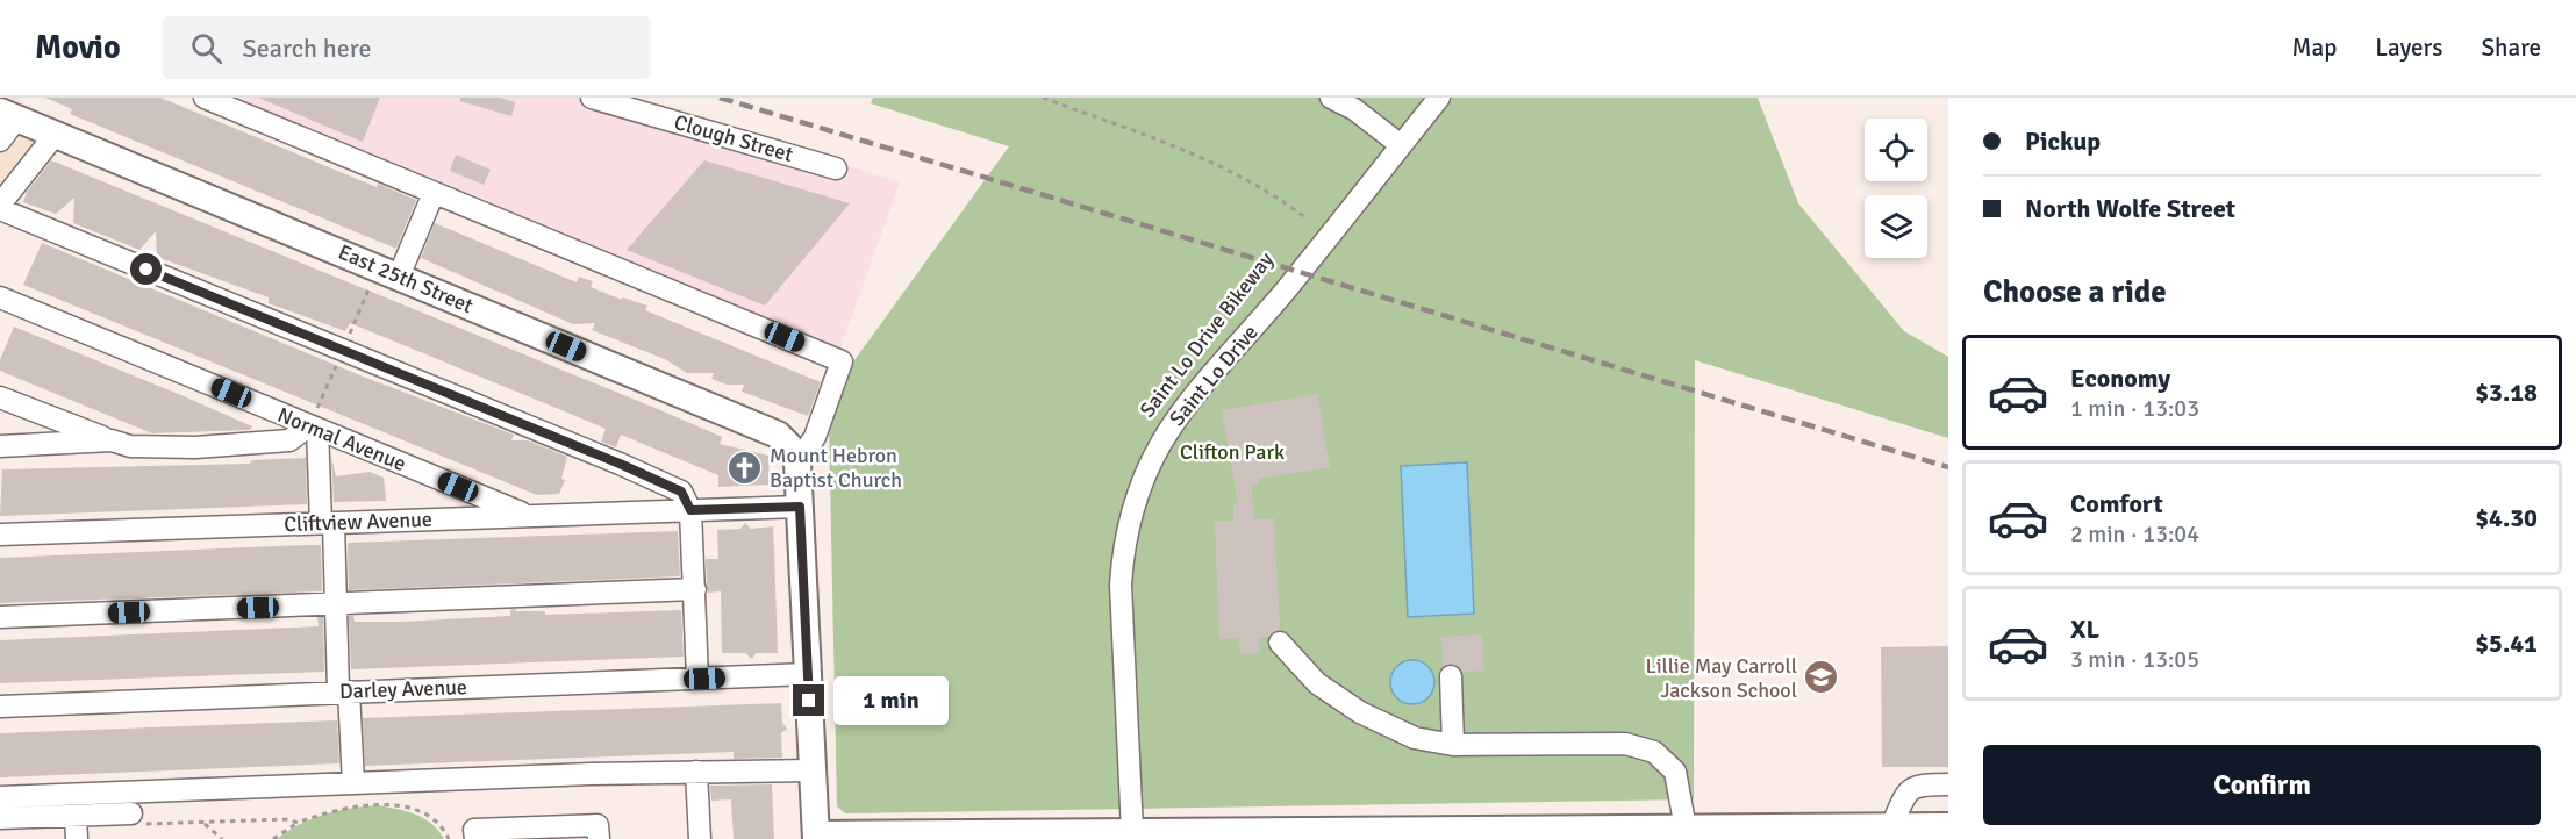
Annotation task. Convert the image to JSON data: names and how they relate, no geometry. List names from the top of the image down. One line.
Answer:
{"streets":{"main road":["East 25th Street"],"street":["Clough Street","Saint Lo Drive","Normal Avenue","Cliftview Avenue","Darley Avenue"]},"crossings":[["Normal Avenue","Cliftview Avenue"]],"parks":["Clifton Park"],"places":{"church":["Mount Hebron Baptist Church"],"school or university":["Lillie May Carroll Jackson School"]},"page":{"header":"Movio","search":"Search here","nav":["Map","Layers","Share"],"banner":["Pickup","North Wolfe Street"],"heading":"Choose a ride","list":[{"name":"Economy","note":"1 min · 13:03","value":"$3.18"},{"name":"Comfort","note":"2 min · 13:04","value":"$4.30"},{"name":"XL","note":"3 min · 13:05","value":"$5.41"}],"bubble":"1 min","buttons":"Confirm"}}
